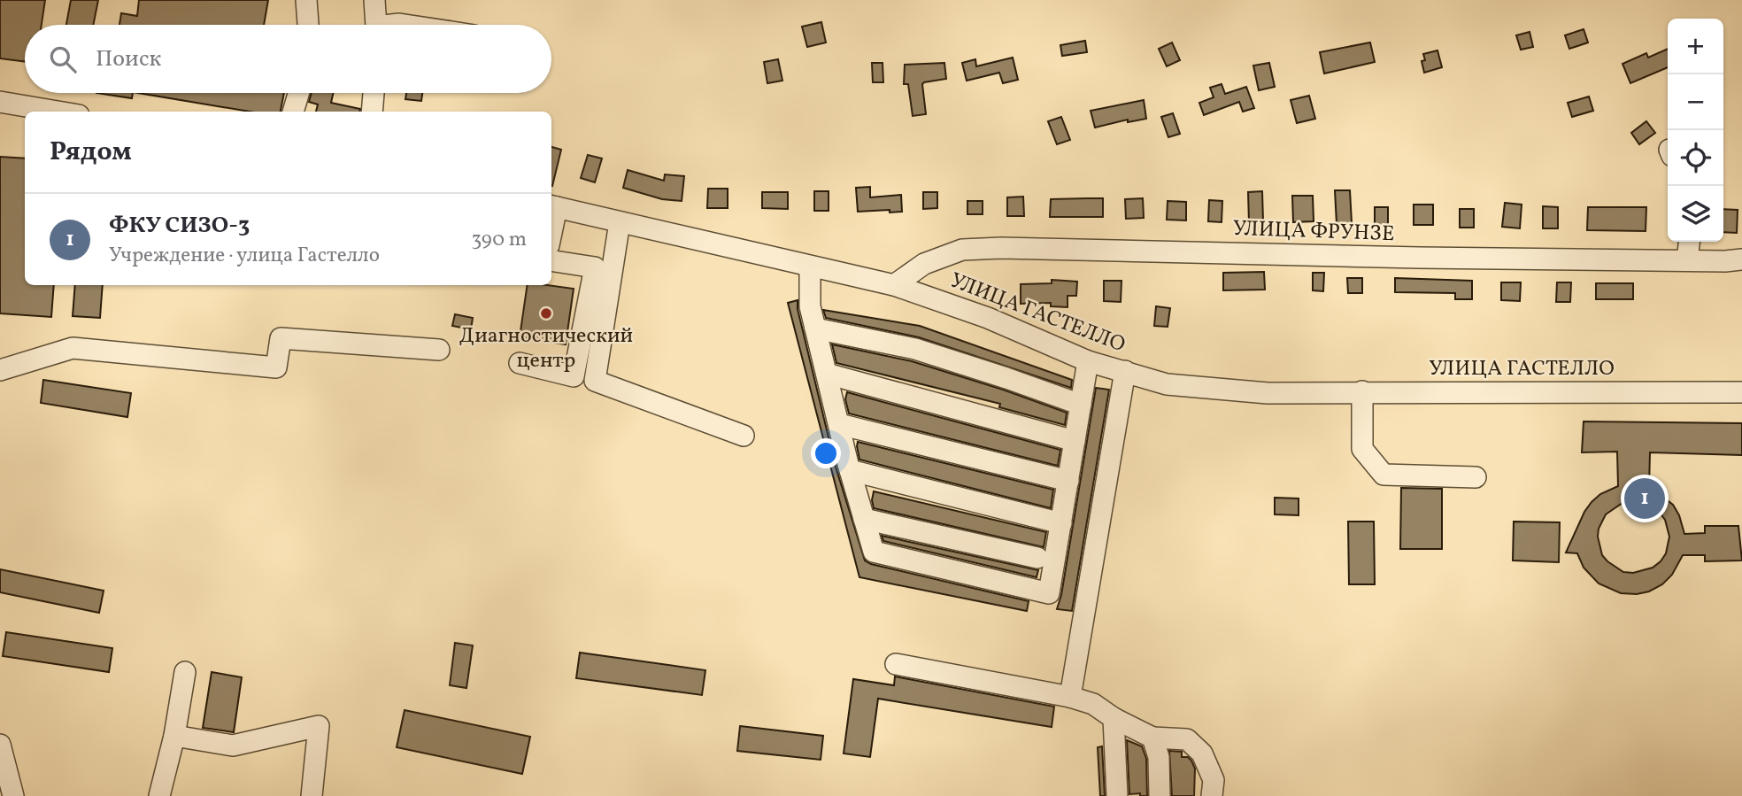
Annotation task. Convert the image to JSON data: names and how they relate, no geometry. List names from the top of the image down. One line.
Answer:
{"streets":{"street":["УЛИЦА ФРУНЗЕ","УЛИЦА ГАСТЕЛЛО"]},"crossings":[["УЛИЦА ФРУНЗЕ","УЛИЦА ГАСТЕЛЛО"]],"places":["Диагностический центр"],"page":{"map_buttons":["+","−"],"search":"Поиск","heading":"Рядом","list":[{"mark":"1","name":"ФКУ СИЗО-3","note":"Учреждение · улица Гастелло","value":"390 m"}],"pins":"1"}}
